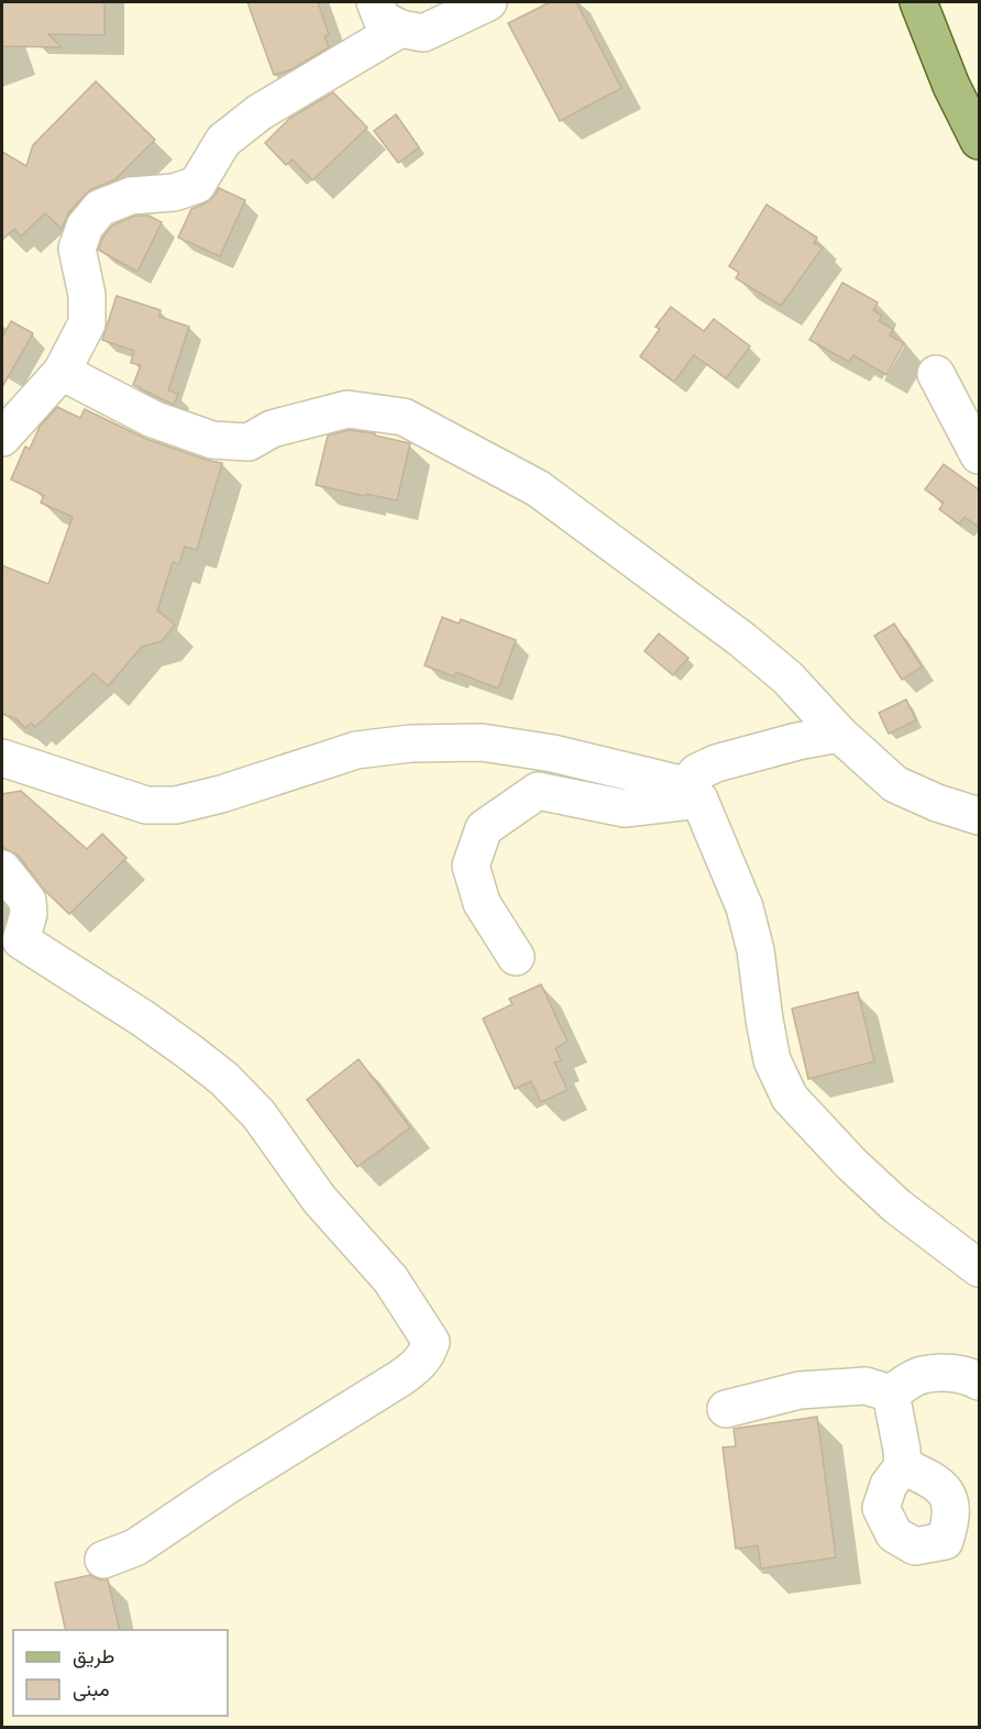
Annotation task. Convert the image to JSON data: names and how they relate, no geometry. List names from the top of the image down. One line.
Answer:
{"legend":["طريق","مبنى"]}
